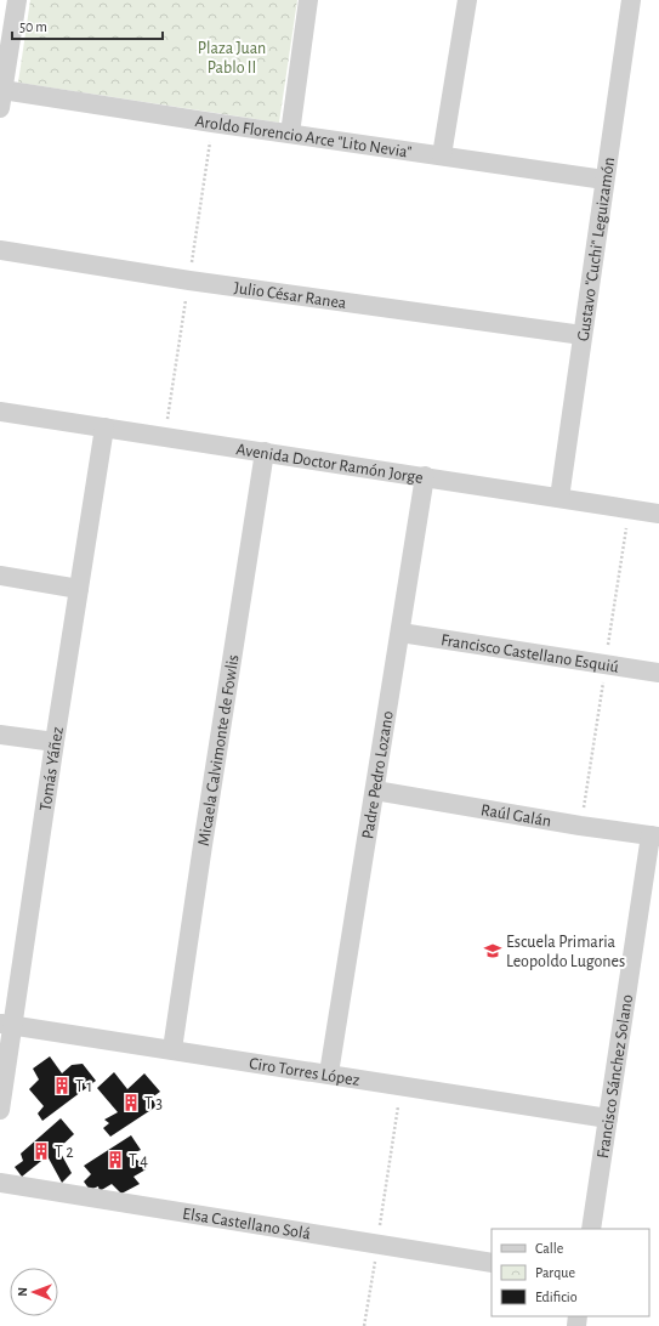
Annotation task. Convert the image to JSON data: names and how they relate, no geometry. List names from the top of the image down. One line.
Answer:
{"streets":{"street":["Aroldo Florencio Arce \"Lito Nevia\"","Gustavo \"Cuchi\" Leguizamón","Julio César Ranea","Avenida Doctor Ramón Jorge","Francisco Castellano Esquiú","Micaela Calvimonte de Fowlis","Tomás Yáñez","Padre Pedro Lozano","Raúl Galán","Ciro Torres López","Francisco Sánchez Solano","Elsa Castellano Solá"]},"crossings":[["Aroldo Florencio Arce \"Lito Nevia\"","Gustavo \"Cuchi\" Leguizamón"],["Gustavo \"Cuchi\" Leguizamón","Julio César Ranea"],["Gustavo \"Cuchi\" Leguizamón","Avenida Doctor Ramón Jorge"],["Avenida Doctor Ramón Jorge","Micaela Calvimonte de Fowlis"],["Avenida Doctor Ramón Jorge","Tomás Yáñez"],["Avenida Doctor Ramón Jorge","Padre Pedro Lozano"],["Francisco Castellano Esquiú","Padre Pedro Lozano"],["Micaela Calvimonte de Fowlis","Ciro Torres López"],["Tomás Yáñez","Ciro Torres López"],["Padre Pedro Lozano","Raúl Galán"],["Padre Pedro Lozano","Ciro Torres López"],["Raúl Galán","Francisco Sánchez Solano"],["Ciro Torres López","Francisco Sánchez Solano"]],"parks":["Plaza Juan Pablo II"],"places":{"school or university":["Escuela Primaria Leopoldo Lugones"],"building":["T 1","T 3","T 2","T 4"]},"legend":["Calle","Parque","Edificio"],"scale_bar":"50 m","north":"left"}
